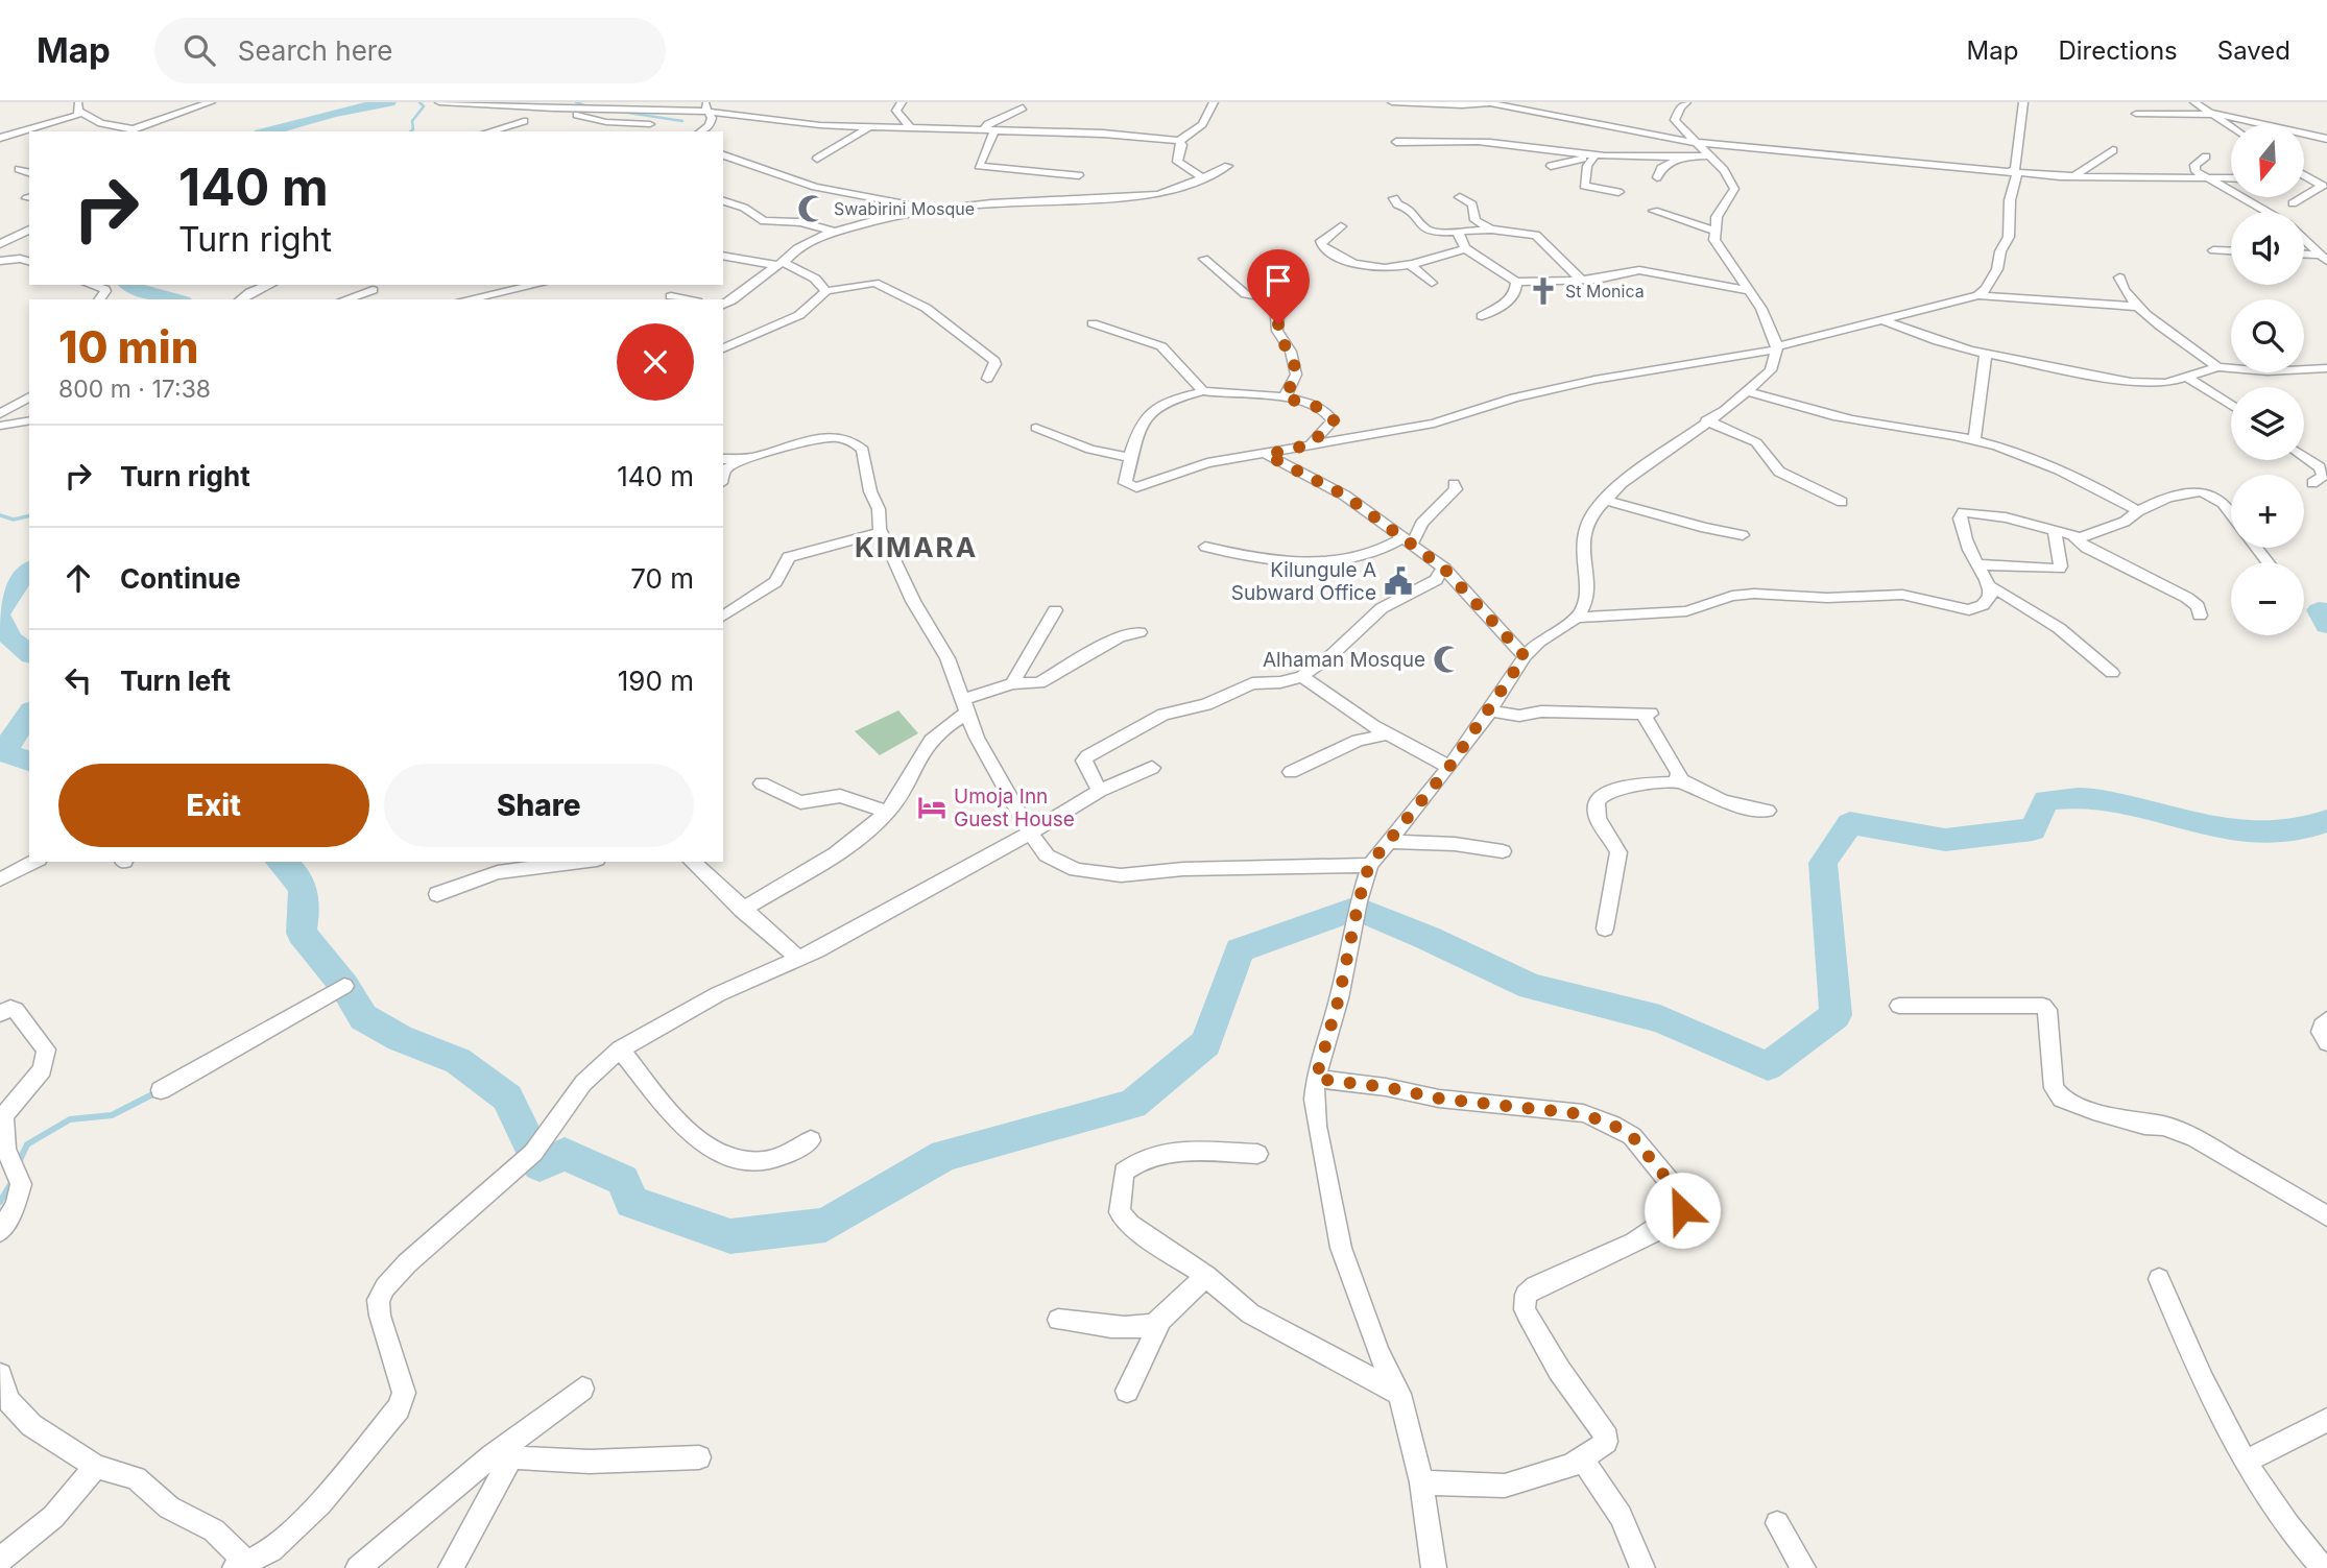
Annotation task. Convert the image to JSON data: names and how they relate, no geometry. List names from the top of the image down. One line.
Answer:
{"districts":["KIMARA"],"places":{"mosque":["Swabirini Mosque","Alhaman Mosque"],"church":["St Monica"],"public building":["Kilungule A Subward Office"],"hotel":["Umoja Inn Guest House"]},"north":"bottom","page":{"header":"Map","search":"Search here","nav":["Map","Directions","Saved"],"map_buttons":["+","−"],"turn":["140 m","Turn right"],"heading":["10 min","800 m · 17:38"],"list":[{"name":"Turn right","value":"140 m"},{"name":"Continue","value":"70 m"},{"name":"Turn left","value":"190 m"}],"buttons":["Exit","Share"]}}
